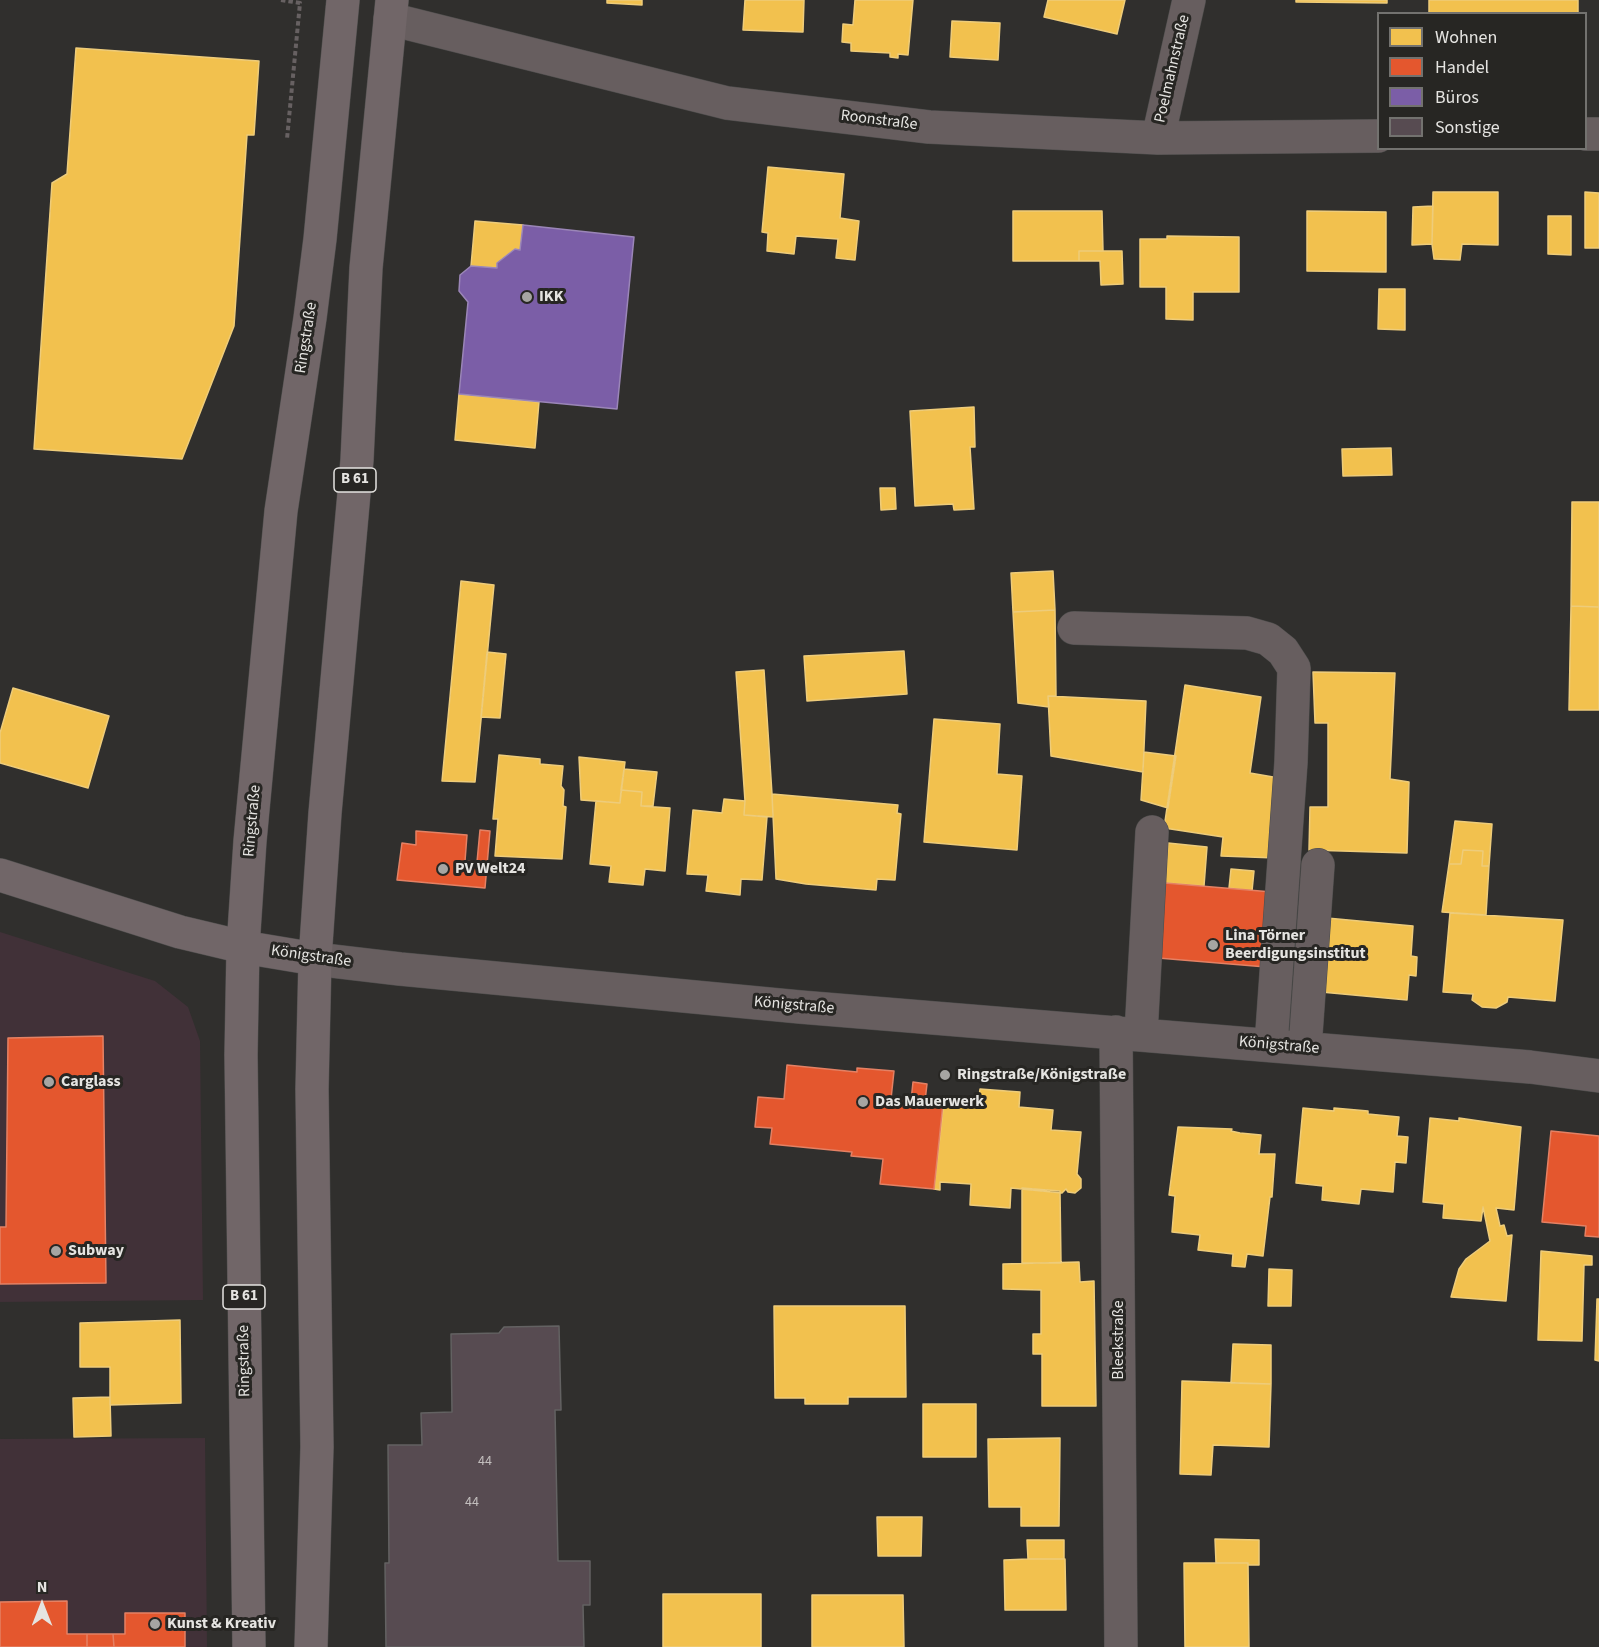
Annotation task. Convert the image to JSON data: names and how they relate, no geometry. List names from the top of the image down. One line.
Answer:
{"streets":{"main road":["Ringstraße","B 61","Königstraße"],"street":["Poelmahnstraße","Roonstraße","Bleekstraße"]},"crossings":[["Poelmahnstraße","Roonstraße"],["Roonstraße","B 61"],["Ringstraße","Königstraße"],["B 61","Königstraße"],["Königstraße","Bleekstraße"]],"places":["IKK","PV Welt24","Lina Törner Beerdigungsinstitut","Ringstraße/Königstraße","Carglass","Das Mauerwerk","Subway","Kunst & Kreativ"],"house_numbers":["44","44"],"legend":["Wohnen","Handel","Büros","Sonstige"],"north":"top"}
